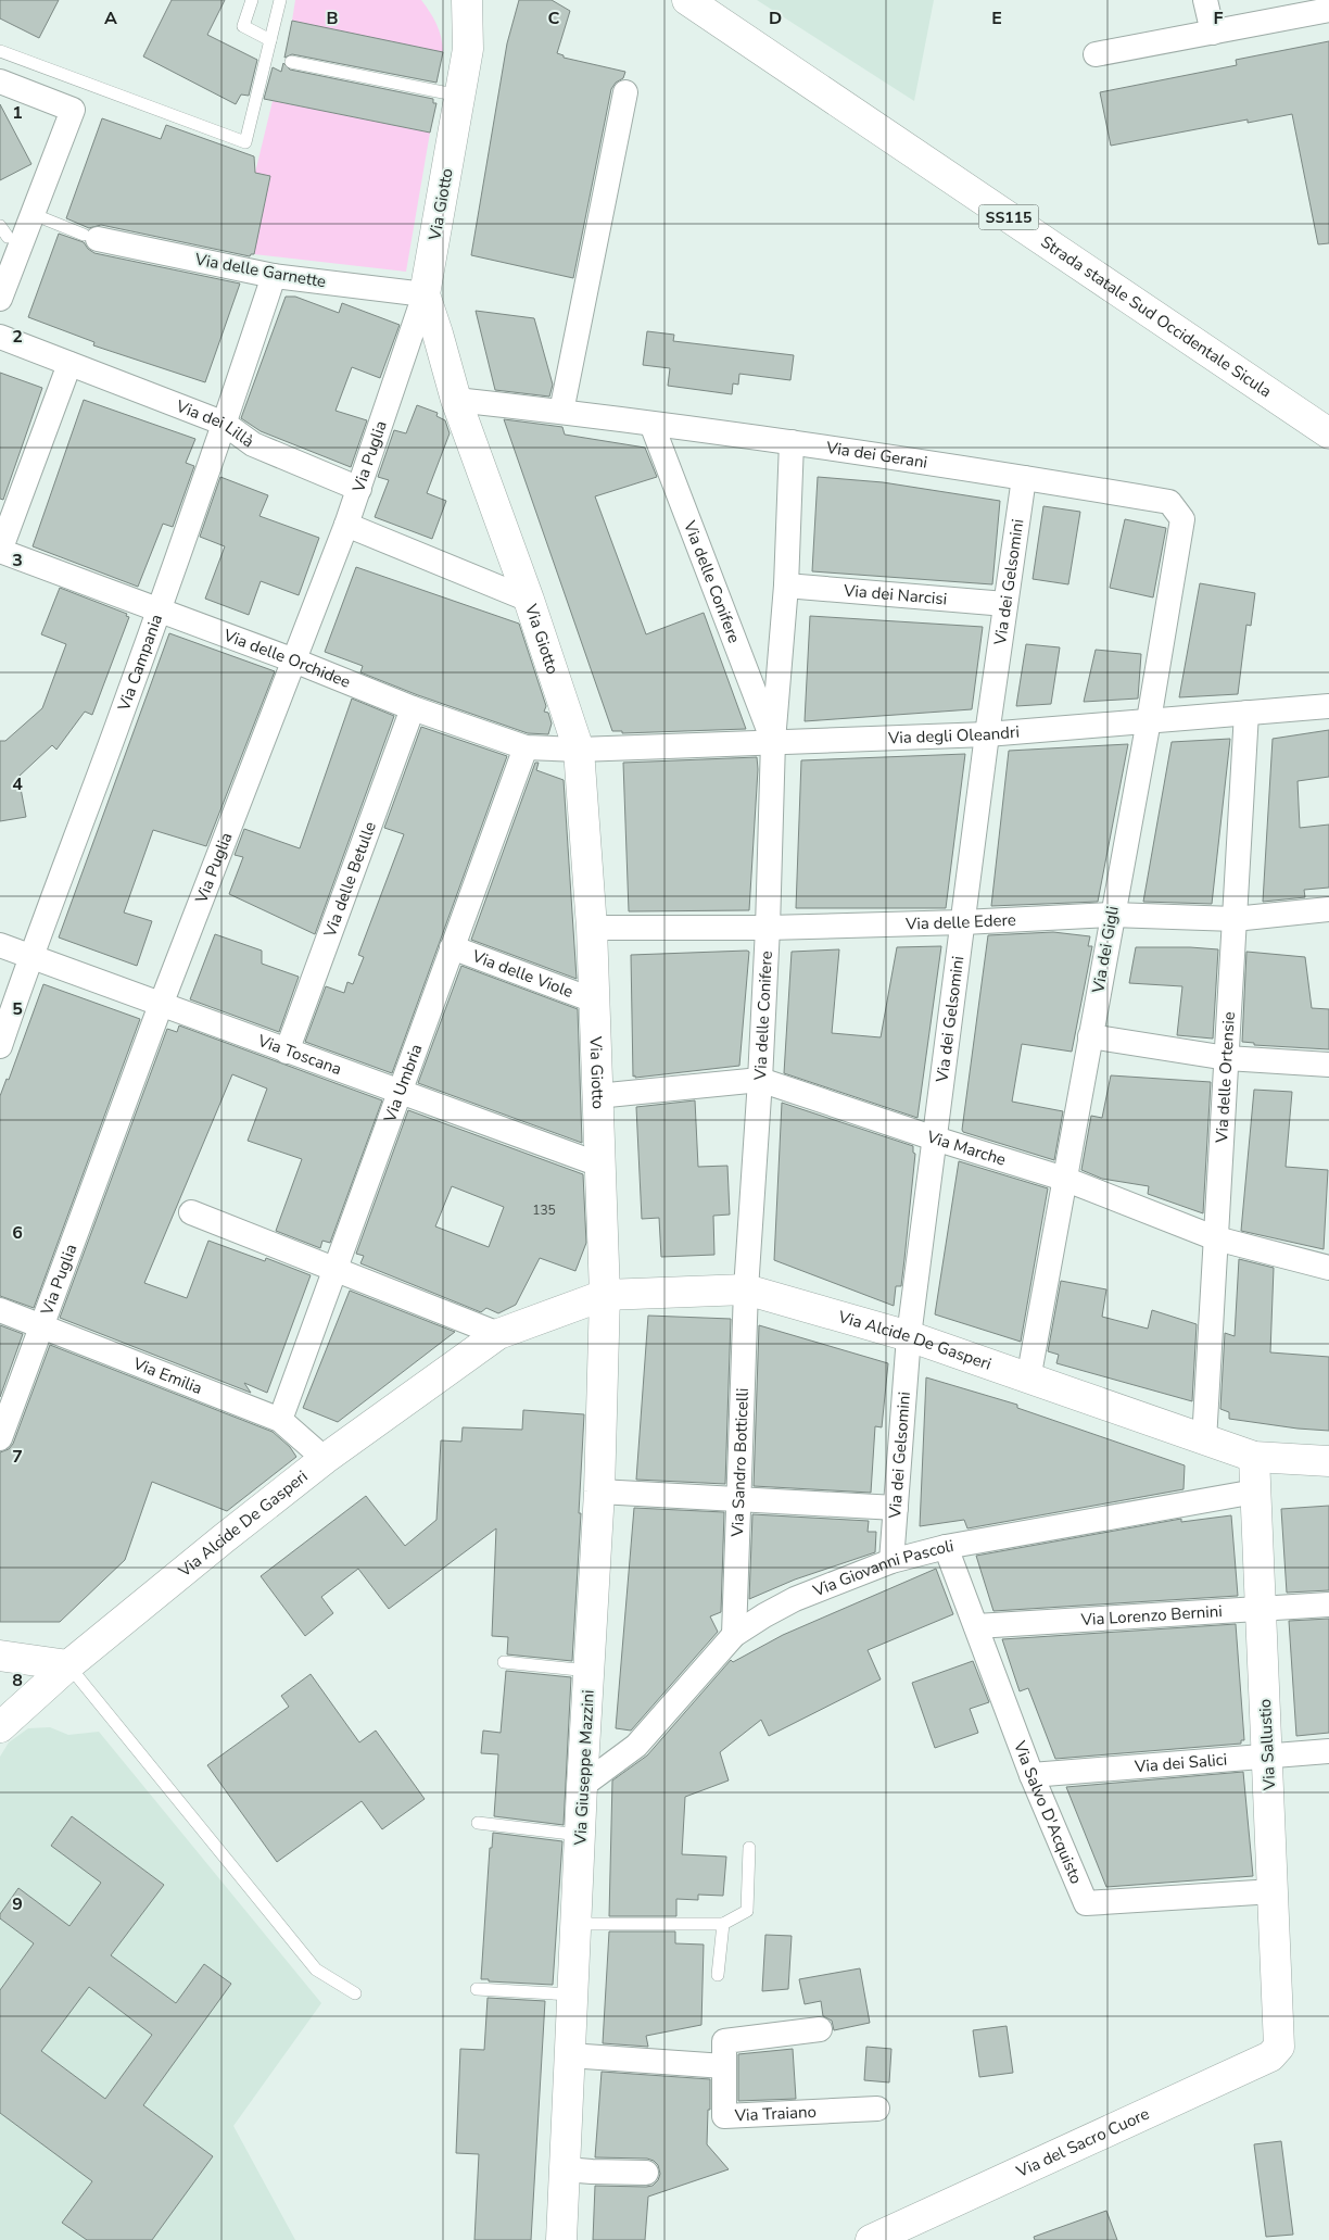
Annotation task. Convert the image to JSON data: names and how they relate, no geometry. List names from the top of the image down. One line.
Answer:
{"streets":{"street":["Via Giotto","SS115","Via delle Garnette","Strada statale Sud Occidentale Sicula","Via dei Lillà","Via Puglia","Via dei Gerani","Via delle Conifere","Via dei Gelsomini","Via dei Narcisi","Via delle Orchidee","Via Campania","Via degli Oleandri","Via delle Betulle","Via delle Edere","Via dei Gigli","Via delle Viole","Via Toscana","Via delle Ortensie","Via Umbria","Via Marche","Via Alcide De Gasperi","Via Emilia","Via Sandro Botticelli","Via Giovanni Pascoli","Via Lorenzo Bernini","Via Sallustio","Via dei Salici","Via Giuseppe Mazzini","Via Salvo D'Acquisto","Via Traiano","Via del Sacro Cuore"]},"crossings":[["Via Giotto","Via delle Garnette"],["Via Giotto","Via Puglia"],["Via Giotto","Via dei Gerani"],["Via Giotto","Via delle Orchidee"],["Via Giotto","Via degli Oleandri"],["Via Giotto","Via delle Edere"],["Via Giotto","Via delle Viole"],["Via Giotto","Via Toscana"],["Via Giotto","Via Marche"],["Via Giotto","Via Alcide De Gasperi"],["Via Giotto","Via Giuseppe Mazzini"],["Via delle Garnette","Via Puglia"],["Via delle Garnette","Via Campania"],["Via dei Lillà","Via Puglia"],["Via dei Lillà","Via Campania"],["Via Puglia","Via delle Orchidee"],["Via Puglia","Via Toscana"],["Via Puglia","Via Emilia"],["Via dei Gerani","Via delle Conifere"],["Via dei Gerani","Via dei Gelsomini"],["Via dei Gerani","Via dei Gigli"],["Via delle Conifere","Via dei Narcisi"],["Via delle Conifere","Via degli Oleandri"],["Via delle Conifere","Via delle Edere"],["Via delle Conifere","Via Marche"],["Via delle Conifere","Via Alcide De Gasperi"],["Via delle Conifere","Via Sandro Botticelli"],["Via dei Gelsomini","Via dei Narcisi"],["Via dei Gelsomini","Via degli Oleandri"],["Via dei Gelsomini","Via delle Edere"],["Via dei Gelsomini","Via Marche"],["Via dei Gelsomini","Via Alcide De Gasperi"],["Via dei Gelsomini","Via Giovanni Pascoli"],["Via delle Orchidee","Via Campania"],["Via delle Orchidee","Via degli Oleandri"],["Via delle Orchidee","Via delle Betulle"],["Via delle Orchidee","Via Umbria"],["Via Campania","Via Toscana"],["Via degli Oleandri","Via dei Gigli"],["Via degli Oleandri","Via delle Ortensie"],["Via delle Betulle","Via Toscana"],["Via delle Edere","Via dei Gigli"],["Via delle Edere","Via delle Ortensie"],["Via dei Gigli","Via Marche"],["Via dei Gigli","Via Alcide De Gasperi"],["Via delle Viole","Via Umbria"],["Via Toscana","Via Umbria"],["Via delle Ortensie","Via Marche"],["Via delle Ortensie","Via Alcide De Gasperi"],["Via Umbria","Via Emilia"],["Via Alcide De Gasperi","Via Emilia"],["Via Alcide De Gasperi","Via Sandro Botticelli"],["Via Alcide De Gasperi","Via Sallustio"],["Via Alcide De Gasperi","Via Giuseppe Mazzini"],["Via Sandro Botticelli","Via Giovanni Pascoli"],["Via Giovanni Pascoli","Via Sallustio"],["Via Giovanni Pascoli","Via Giuseppe Mazzini"],["Via Giovanni Pascoli","Via Salvo D'Acquisto"],["Via Lorenzo Bernini","Via Sallustio"],["Via Lorenzo Bernini","Via Salvo D'Acquisto"],["Via Sallustio","Via dei Salici"],["Via Sallustio","Via Salvo D'Acquisto"],["Via Sallustio","Via del Sacro Cuore"],["Via dei Salici","Via Salvo D'Acquisto"]],"house_numbers":["135"],"grid":{"columns":["A","B","C","D","E","F"],"rows":["1","2","3","4","5","6","7","8","9"]}}
